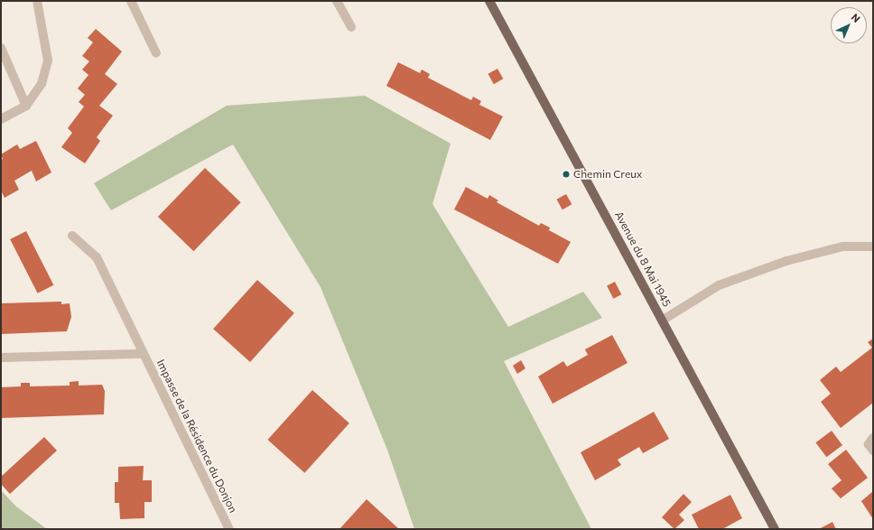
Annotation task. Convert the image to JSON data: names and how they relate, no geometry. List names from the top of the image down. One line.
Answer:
{"streets":{"main road":["Avenue du 8 Mai 1945"],"street":["Impasse de la Résidence du Donjon"]},"places":["Chemin Creux"],"north":"top right"}
